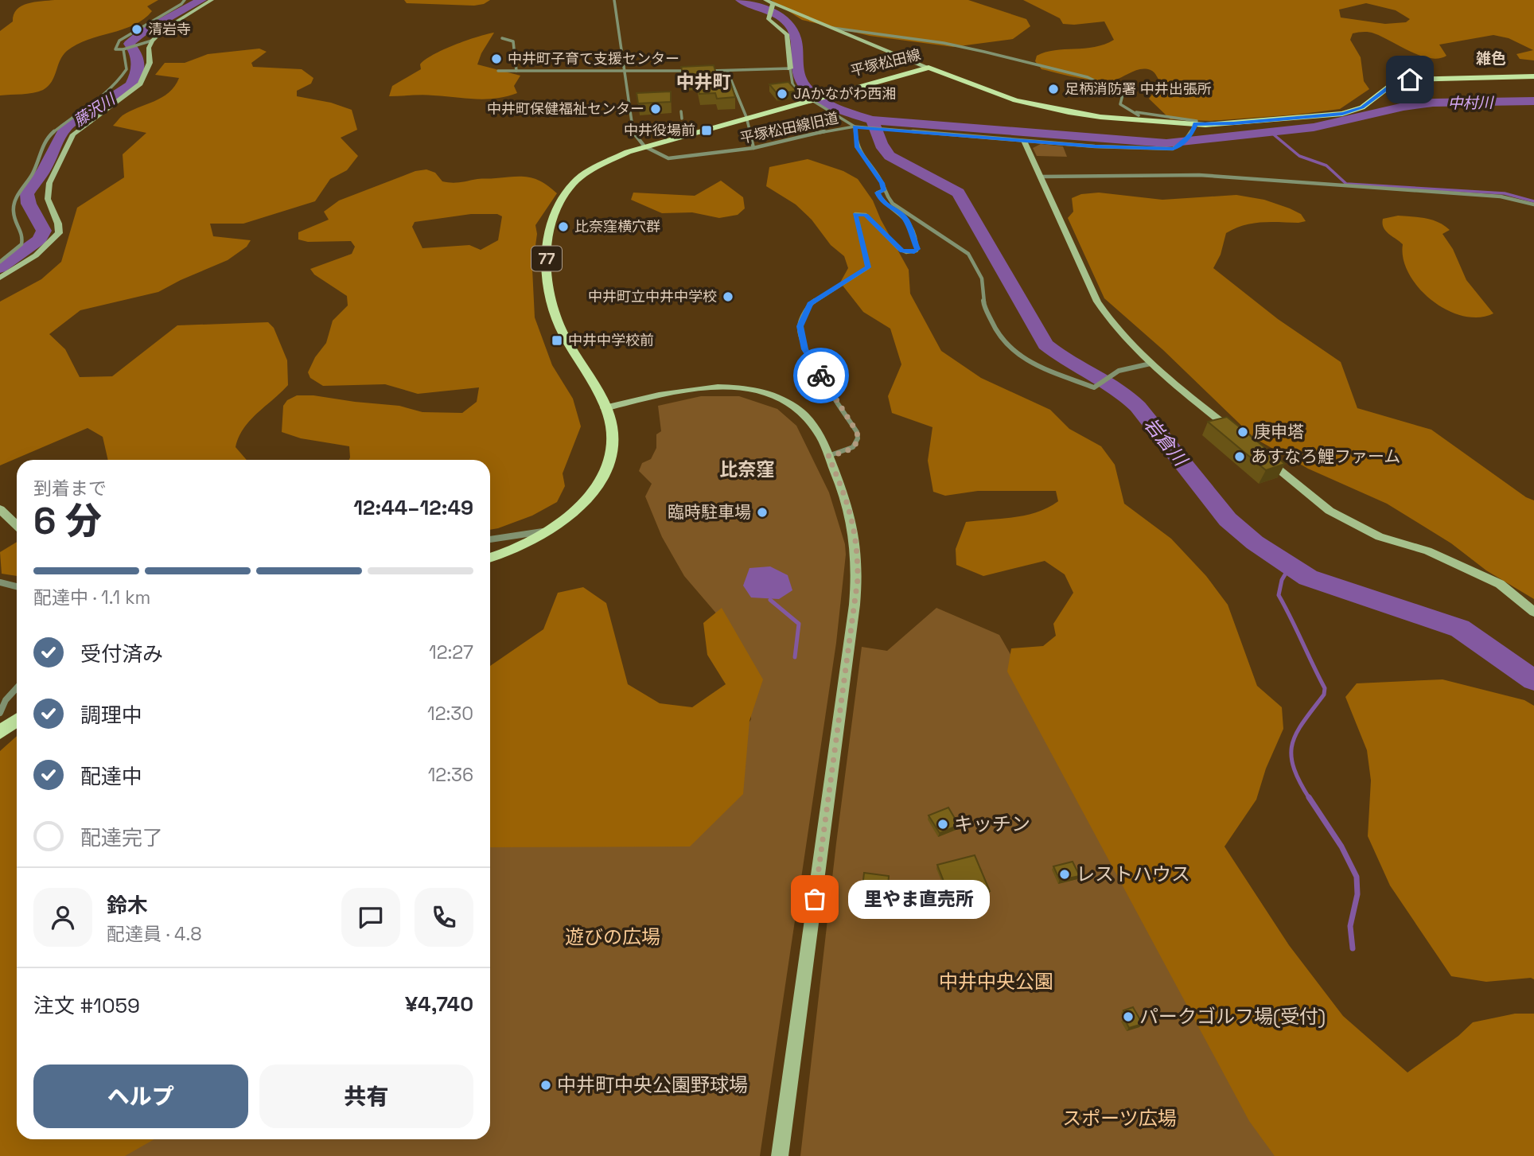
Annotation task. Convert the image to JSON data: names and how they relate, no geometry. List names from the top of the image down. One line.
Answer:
{"streets":{"main road":["平塚松田線","77"],"street":["平塚松田線旧道"]},"crossings":[["平塚松田線","平塚松田線旧道"]],"districts":["雑色","中井町","比奈窪"],"water":["中村川","藤沢川","岩倉川"],"parks":["遊びの広場","中井中央公園","スポーツ広場"],"places":{"other":["清岩寺","中井町子育て支援センター","足柄消防署 中井出張所","JAかながわ西湘","中井町保健福祉センター","比奈窪横穴群","中井町立中井中学校","庚申塔","あすなろ鯉ファーム","臨時駐車場","キッチン","レストハウス","里やま直売所","パークゴルフ場(受付)","中井町中央公園野球場"],"transit":["中井役場前","中井中学校前"]},"page":{"heading":["6 分","到着まで","12:44–12:49"],"panel":["鈴木","配達員 · 4.8","注文 #1059","¥4,740"],"bar":"配達中 · 1.1 km","list":[["受付済み","12:27"],["調理中","12:30"],["配達中","12:36"],"配達完了"],"bubble":"里やま直売所","buttons":["ヘルプ","共有"]}}
